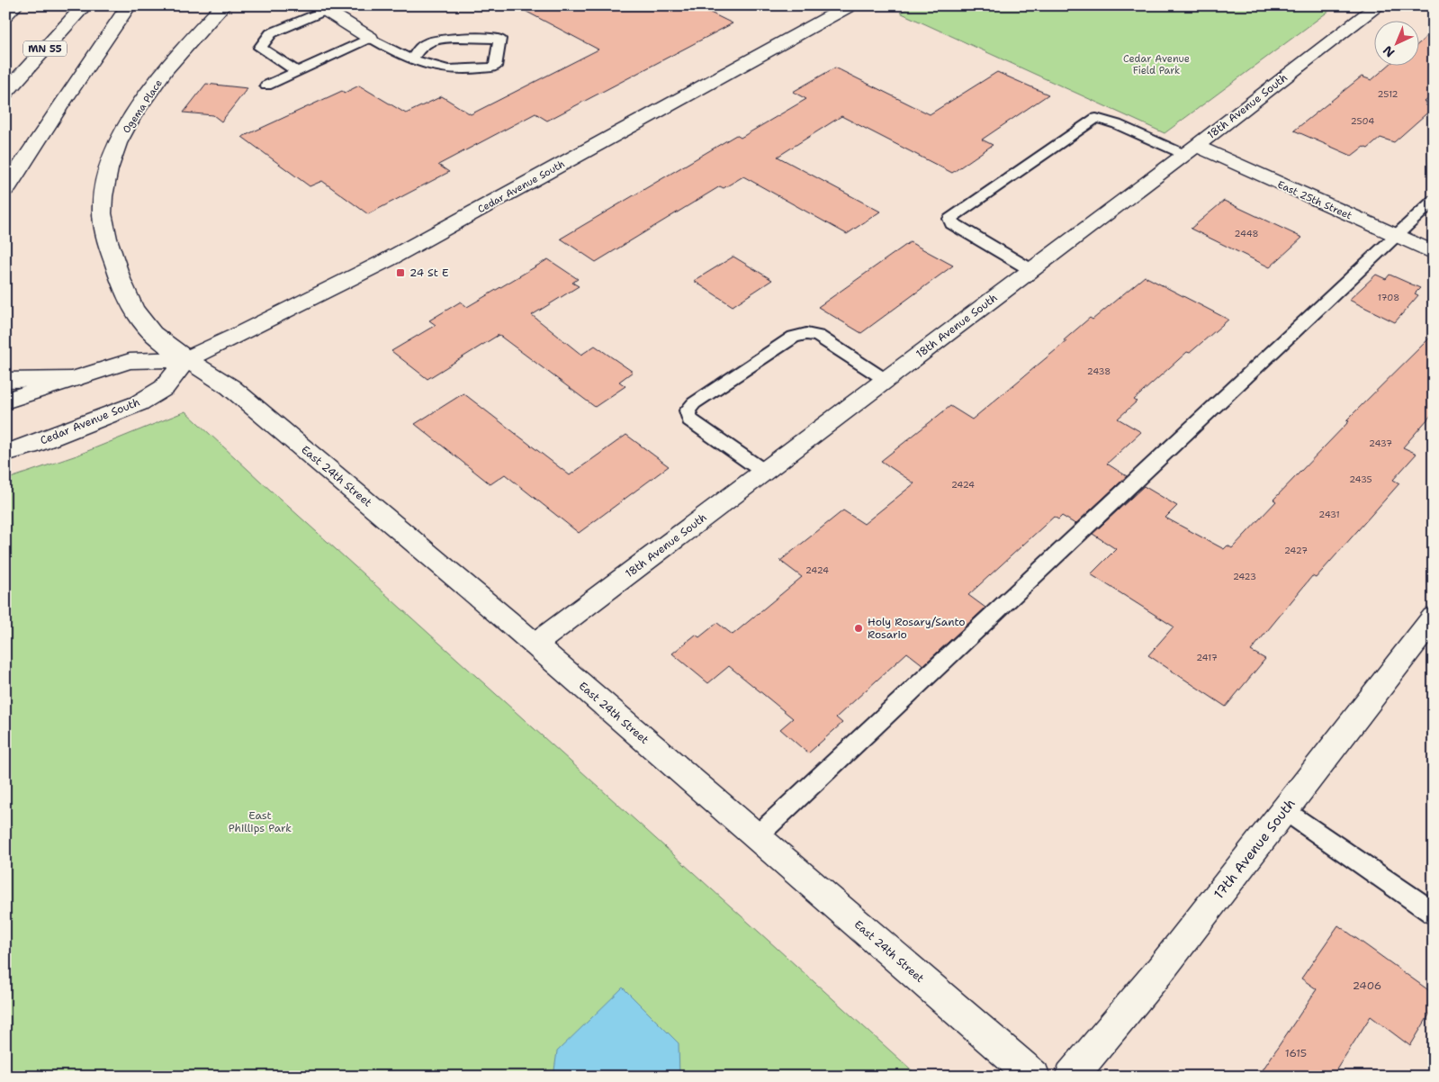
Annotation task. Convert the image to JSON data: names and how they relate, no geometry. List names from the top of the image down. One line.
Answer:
{"streets":{"main road":["MN 55","Ogema Place","18th Avenue South","Cedar Avenue South","East 25th Street","East 24th Street","17th Avenue South"]},"crossings":[["Ogema Place","Cedar Avenue South"],["Ogema Place","East 24th Street"],["18th Avenue South","East 25th Street"],["18th Avenue South","East 24th Street"],["Cedar Avenue South","East 24th Street"]],"parks":["Cedar Avenue Field Park","East Phillips Park"],"places":{"transit":["24 St E"],"other":["Holy Rosary/Santo Rosario"]},"house_numbers":["2512","2504","2448","1708","2438","2437","2435","2424","2431","2427","2424","2423","2417","2406","1615"],"north":"bottom left"}
